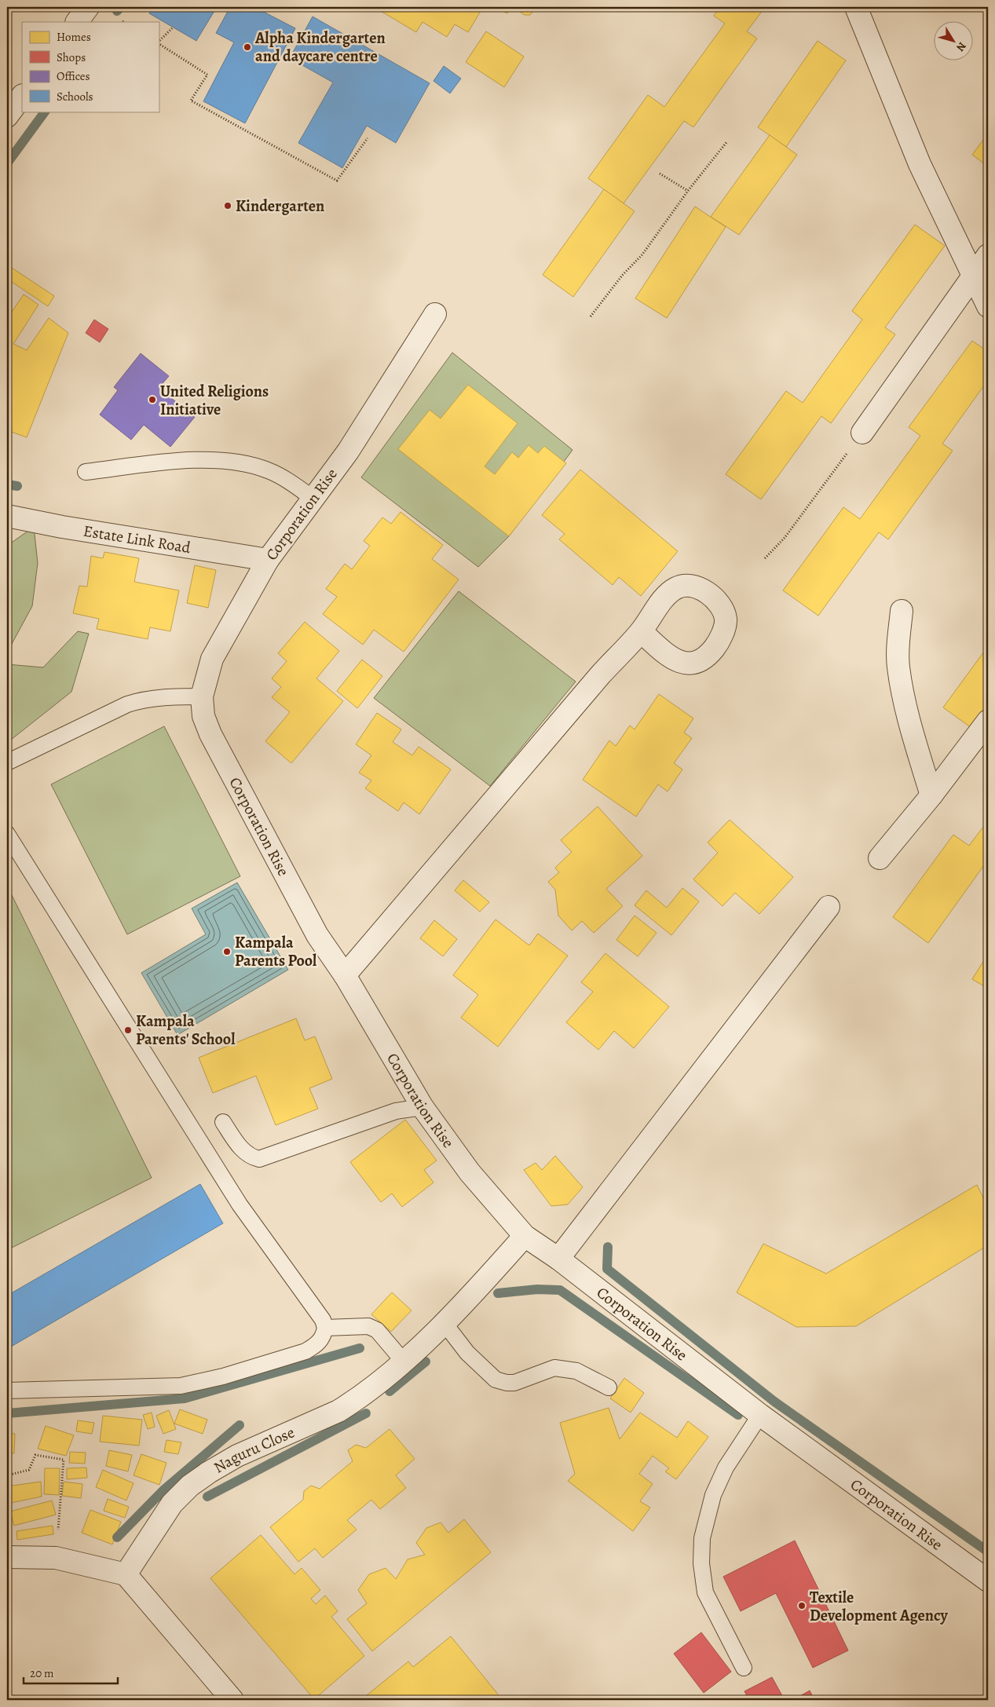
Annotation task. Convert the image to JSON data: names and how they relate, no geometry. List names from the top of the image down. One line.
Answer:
{"streets":{"street":["Corporation Rise","Estate Link Road","Naguru Close"]},"crossings":[["Corporation Rise","Estate Link Road"],["Corporation Rise","Naguru Close"]],"places":["Alpha Kindergarten and daycare centre","Kindergarten","United Religions Initiative","Kampala Parents Pool","Kampala Parents' School","Textile Development Agency"],"legend":["Homes","Shops","Offices","Schools"],"scale_bar":"20 m","north":"bottom right"}
